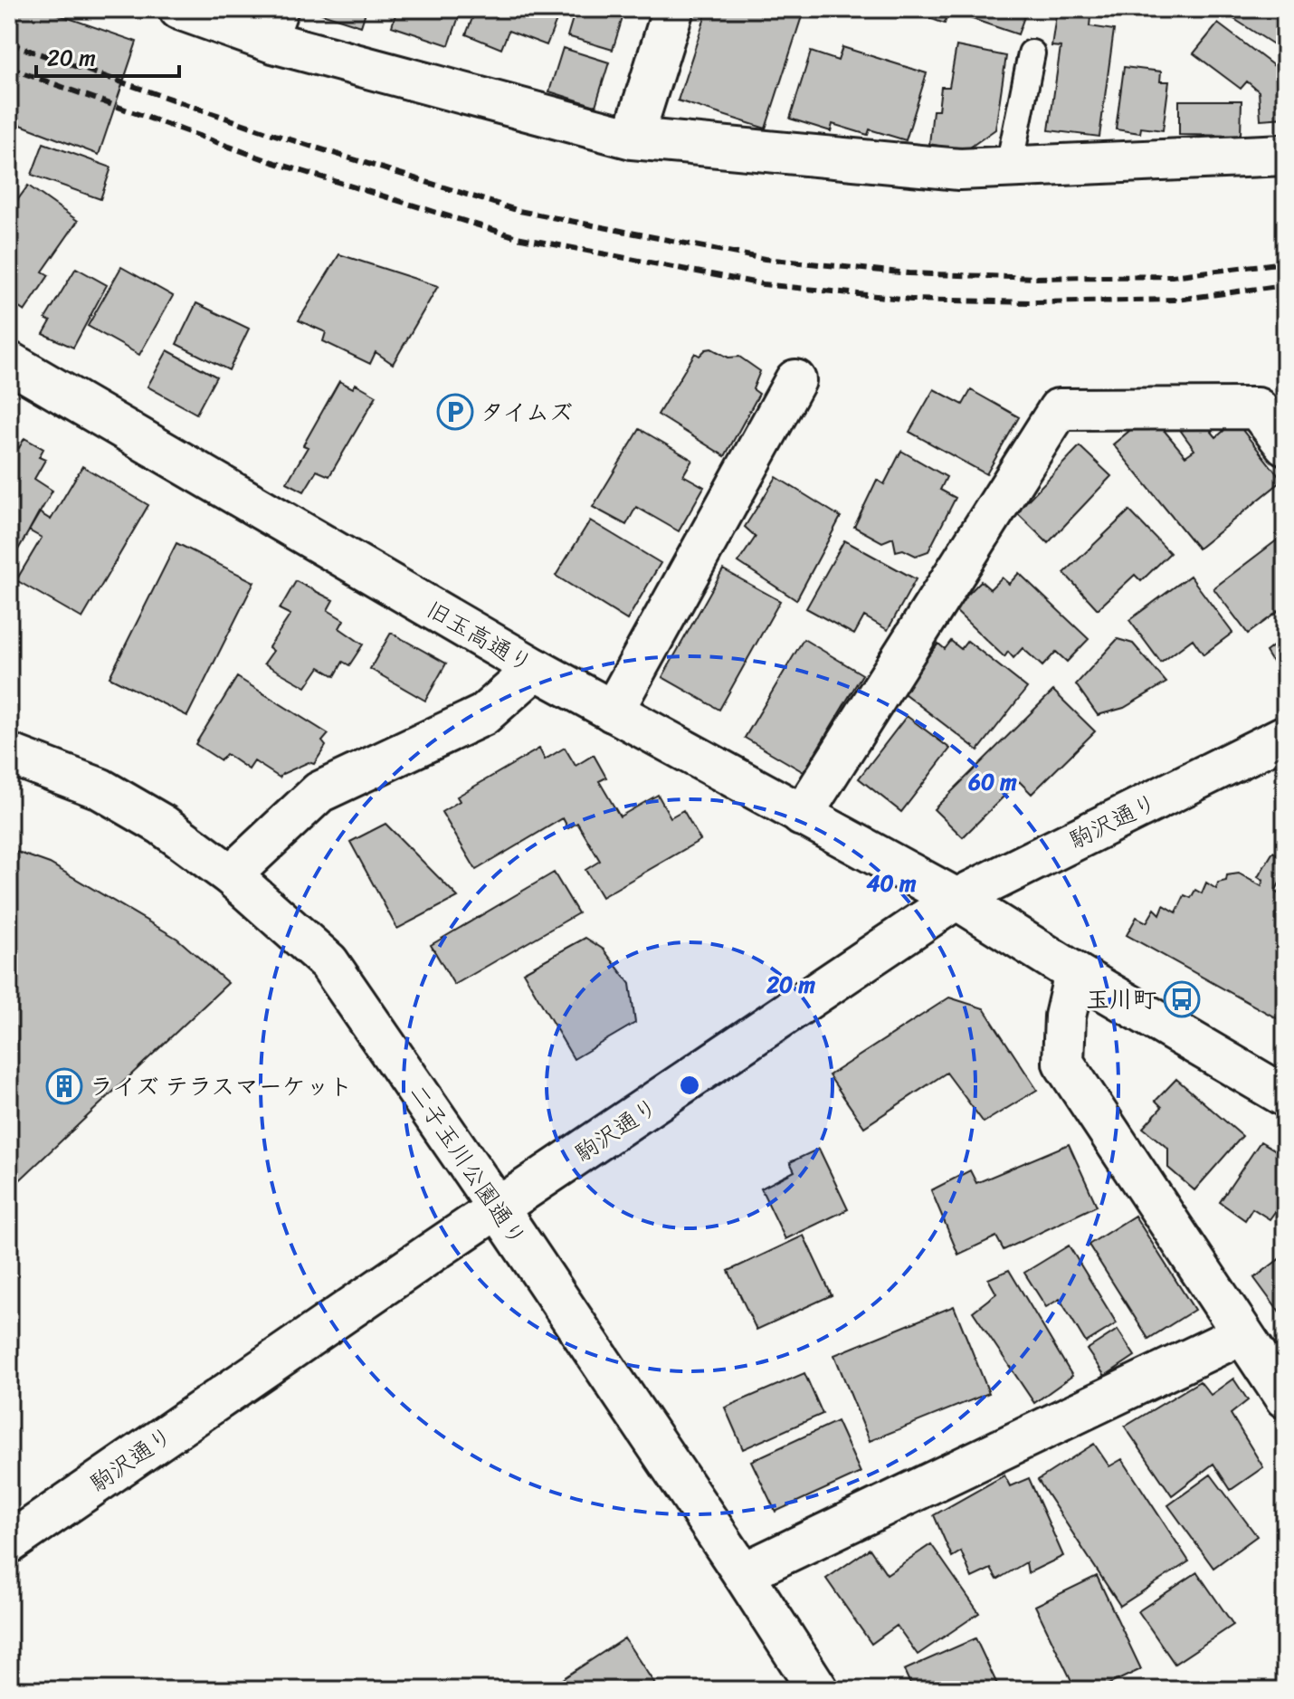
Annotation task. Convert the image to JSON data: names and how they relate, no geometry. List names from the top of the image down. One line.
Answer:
{"streets":{"street":["旧玉高通り","駒沢通り","二子玉川公園通り"]},"crossings":[["旧玉高通り","駒沢通り"],["駒沢通り","二子玉川公園通り"]],"places":{"parking":["タイムズ"],"bus stop":["玉川町"],"building":["ライズ テラスマーケット"]},"scale_bar":"20 m","rings":["60 m","40 m","20 m"]}
